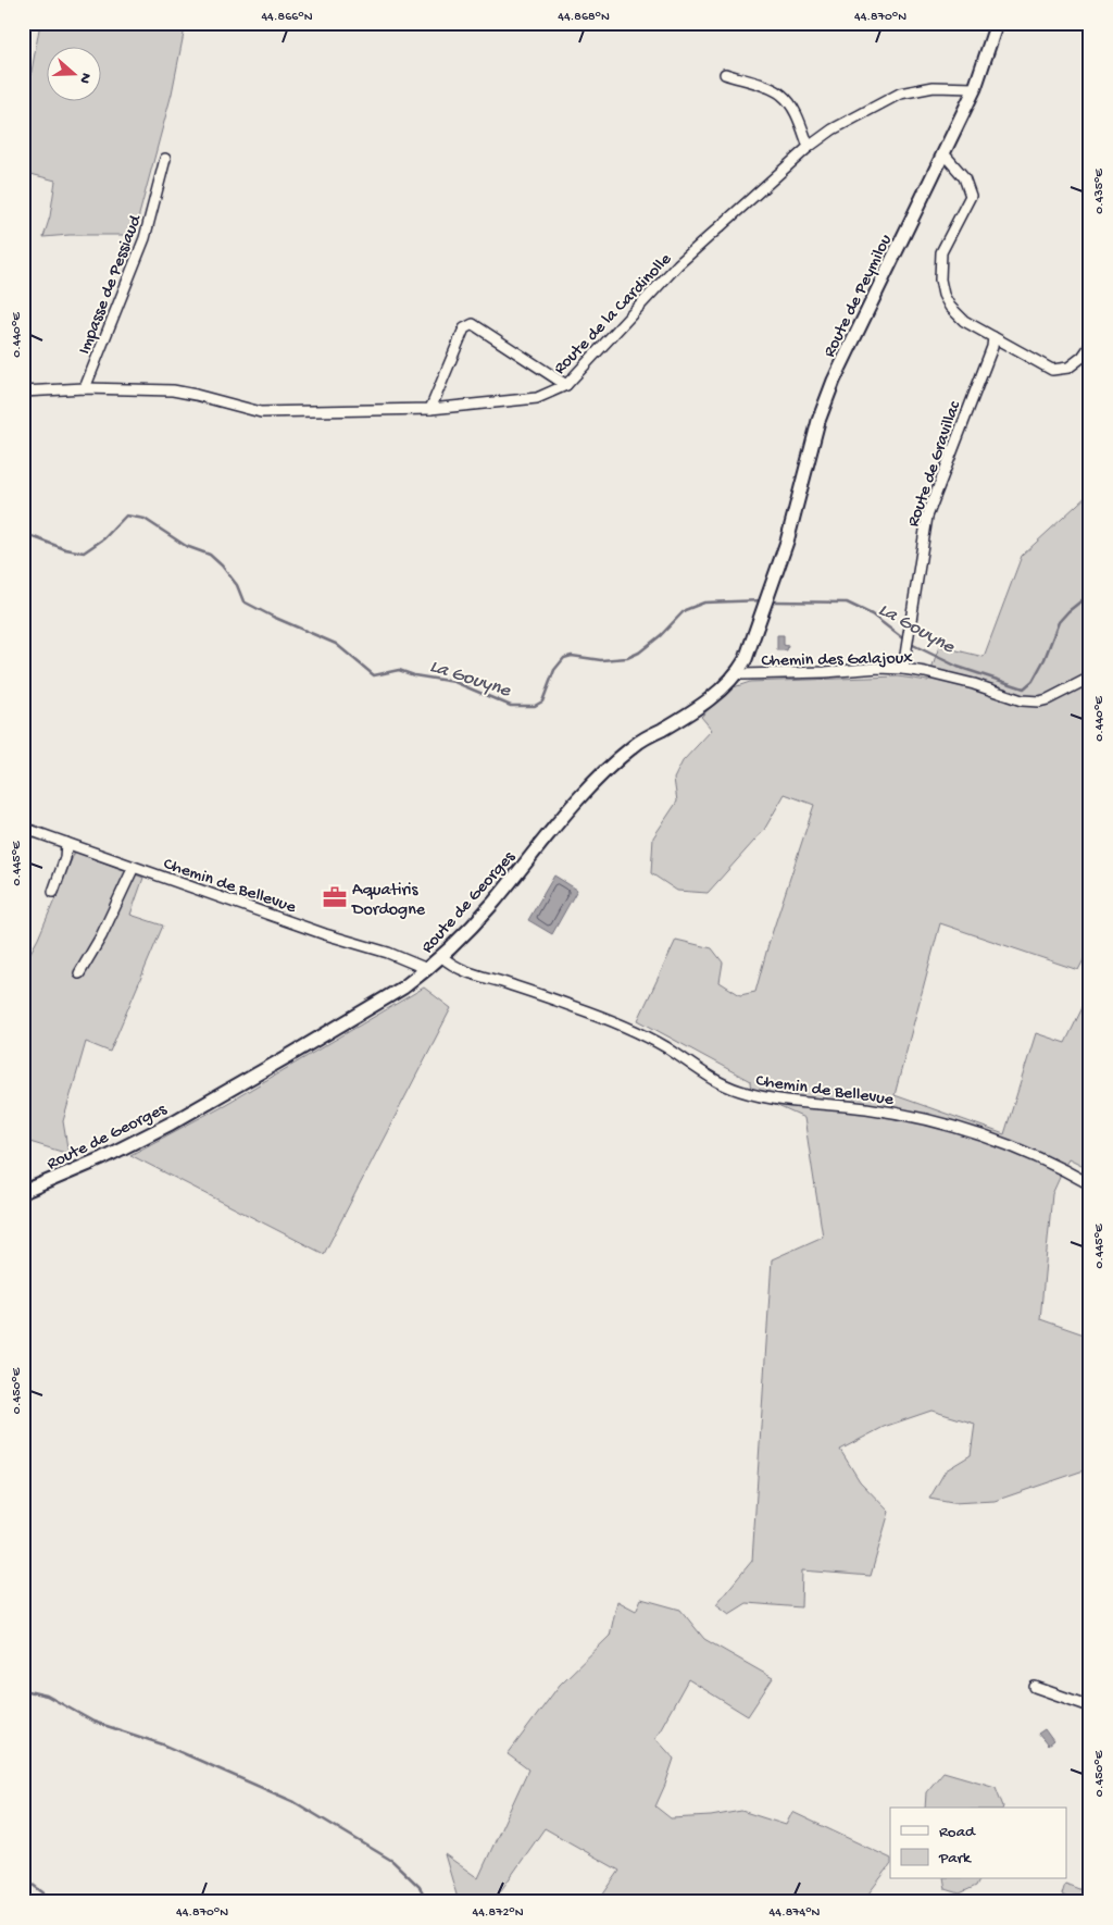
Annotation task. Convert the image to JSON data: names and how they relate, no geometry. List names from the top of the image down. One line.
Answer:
{"streets":{"street":["Impasse de Pessiaud","Route de Peymilou","Route de la Cardinolle","Route de Gravillac","Chemin des Galajoux","Chemin de Bellevue","Route de Georges"]},"crossings":[["Impasse de Pessiaud","Route de la Cardinolle"],["Route de Peymilou","Route de la Cardinolle"],["Route de Peymilou","Route de Georges"],["Route de Gravillac","Chemin des Galajoux"],["Chemin des Galajoux","Route de Georges"],["Chemin de Bellevue","Route de Georges"]],"water":["La Gouyne"],"places":{"office":["Aquatiris Dordogne"]},"legend":["Road","Park"],"north":"right","coordinates":["44.866°N","44.868°N","44.870°N","0.435°E","0.440°E","0.445°E","0.450°E","44.872°N","44.874°N"]}
